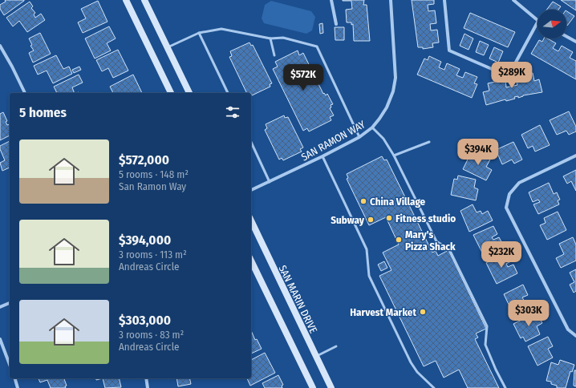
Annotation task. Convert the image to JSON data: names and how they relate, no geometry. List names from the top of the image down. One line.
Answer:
{"streets":{"main road":["SAN MARIN DRIVE"],"street":["SAN RAMON WAY"]},"places":["China Village","Fitness studio","Subway","Mary's Pizza Shack","Harvest Market"],"north":"right","page":{"price":["$289K","$572K","$394K","$232K","$303K"],"heading":"5 homes","list":[{"name":"$572,000","note":"5 rooms · 148 m² · San Ramon Way"},{"name":"$394,000","note":"3 rooms · 113 m² · Andreas Circle"},{"name":"$303,000","note":"3 rooms · 83 m² · Andreas Circle"}]}}
